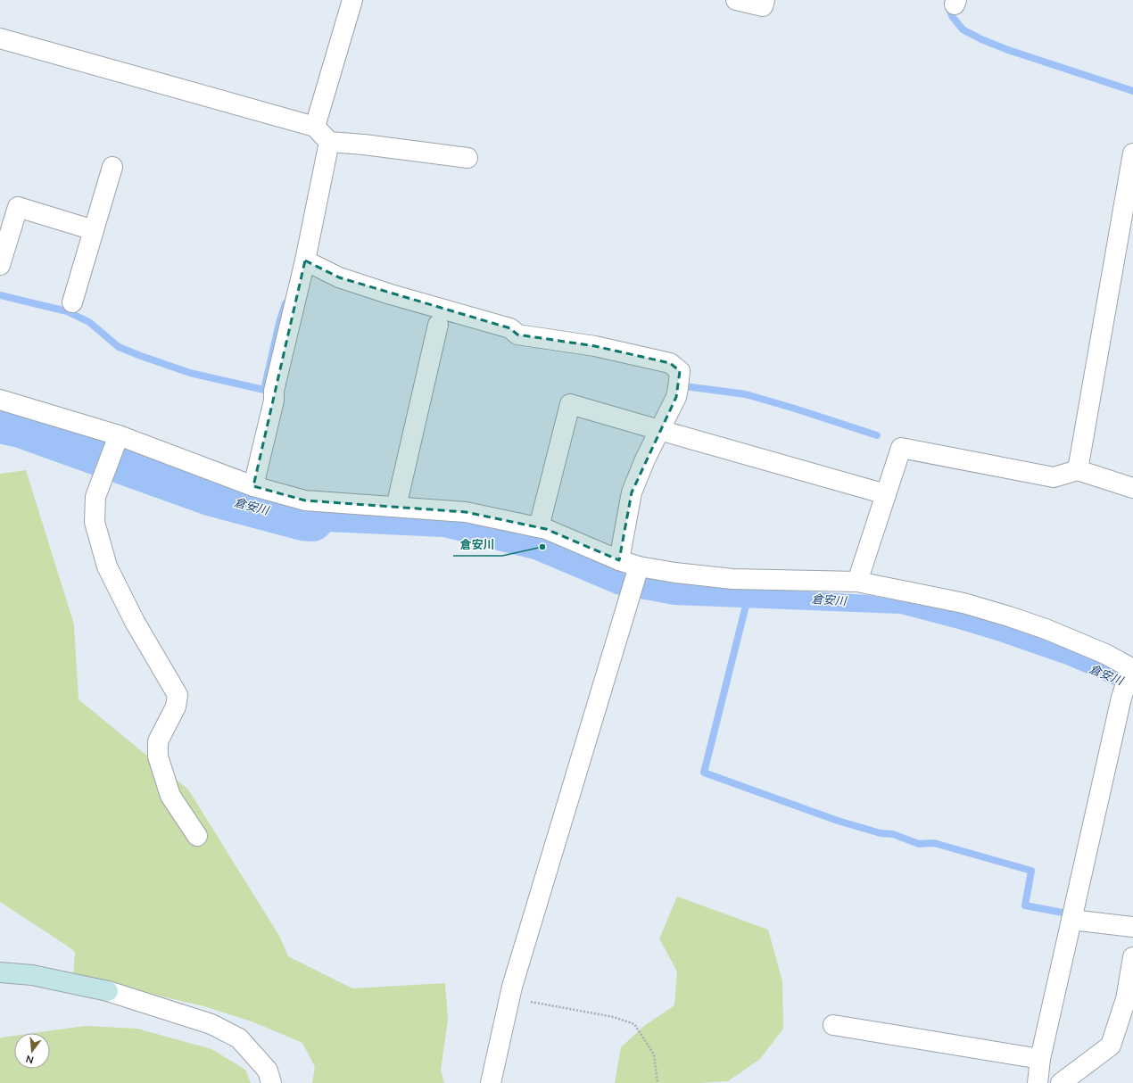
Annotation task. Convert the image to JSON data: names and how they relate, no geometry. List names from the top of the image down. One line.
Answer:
{"water":["倉安川"],"places":["倉安川"],"north":"bottom"}
